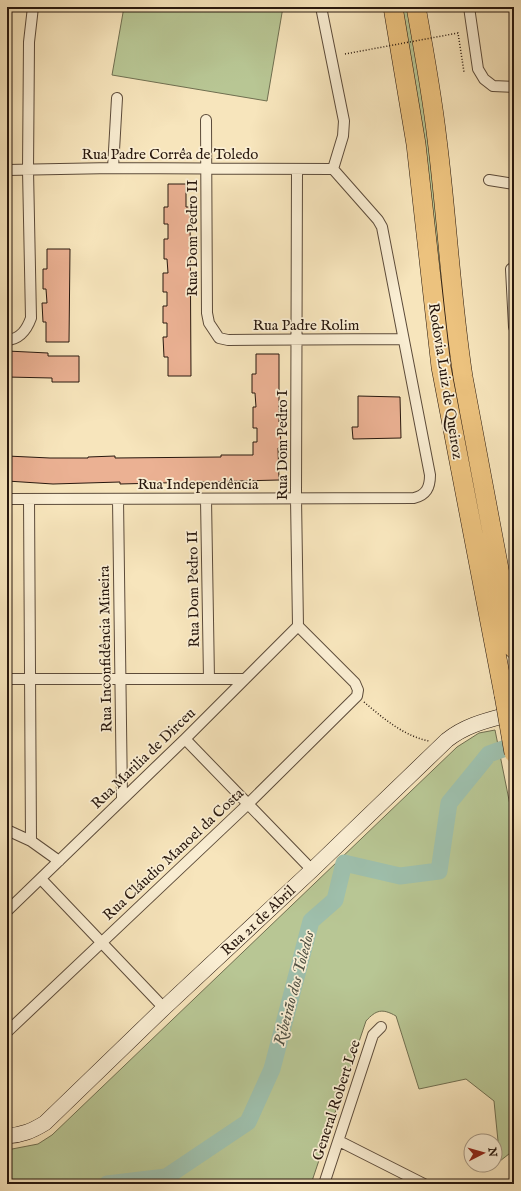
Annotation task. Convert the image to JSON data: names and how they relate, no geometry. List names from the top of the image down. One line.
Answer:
{"streets":{"highway":["Rodovia Luiz de Queiroz"],"street":["Rua Padre Corrêa de Toledo","Rua Dom Pedro II","Rua Padre Rolim","Rua Dom Pedro I","Rua Independência","Rua Inconfidência Mineira","Rua Marilia de Dirceu","Rua Cláudio Manoel da Costa","Rua 21 de Abril","General Robert Lee"]},"crossings":[["Rua Padre Corrêa de Toledo","Rua Dom Pedro II"],["Rua Padre Corrêa de Toledo","Rua Dom Pedro I"],["Rua Dom Pedro II","Rua Padre Rolim"],["Rua Dom Pedro II","Rua Independência"],["Rua Padre Rolim","Rua Dom Pedro I"],["Rua Padre Rolim","Rua Independência"],["Rua Dom Pedro I","Rua Independência"],["Rua Dom Pedro I","Rua Marilia de Dirceu"],["Rua Independência","Rua Inconfidência Mineira"],["Rua Inconfidência Mineira","Rua Marilia de Dirceu"]],"water":["Ribeirão dos Toledos"],"north":"right"}
